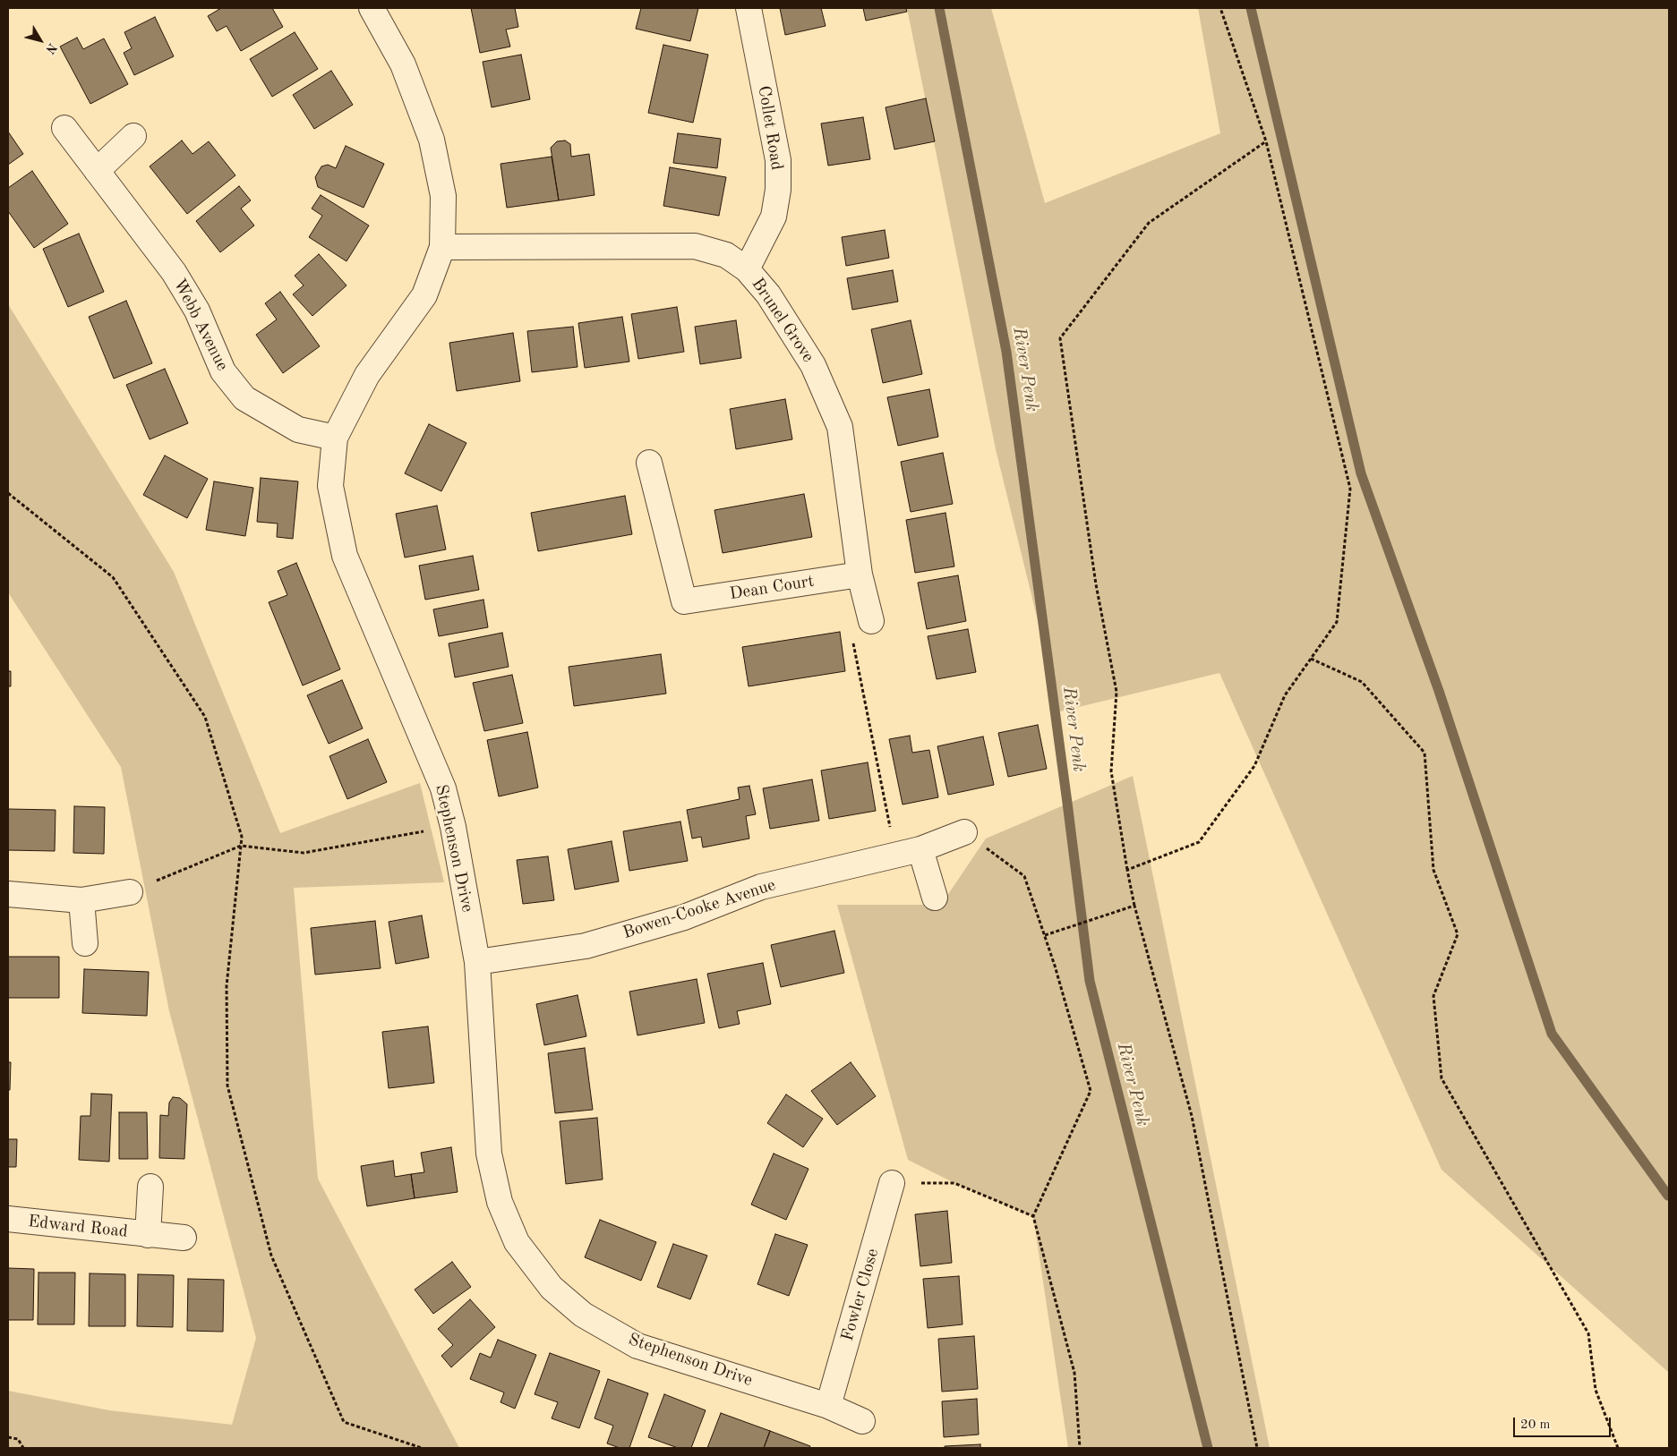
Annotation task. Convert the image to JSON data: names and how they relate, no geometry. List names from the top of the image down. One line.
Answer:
{"streets":{"street":["Collet Road","Brunel Grove","Webb Avenue","Dean Court","Stephenson Drive","Bowen-Cooke Avenue","Edward Road","Fowler Close"]},"crossings":[["Collet Road","Brunel Grove"],["Brunel Grove","Dean Court"],["Brunel Grove","Stephenson Drive"],["Webb Avenue","Stephenson Drive"],["Stephenson Drive","Bowen-Cooke Avenue"],["Stephenson Drive","Fowler Close"]],"water":["River Penk"],"scale_bar":"20 m","north":"bottom right"}
